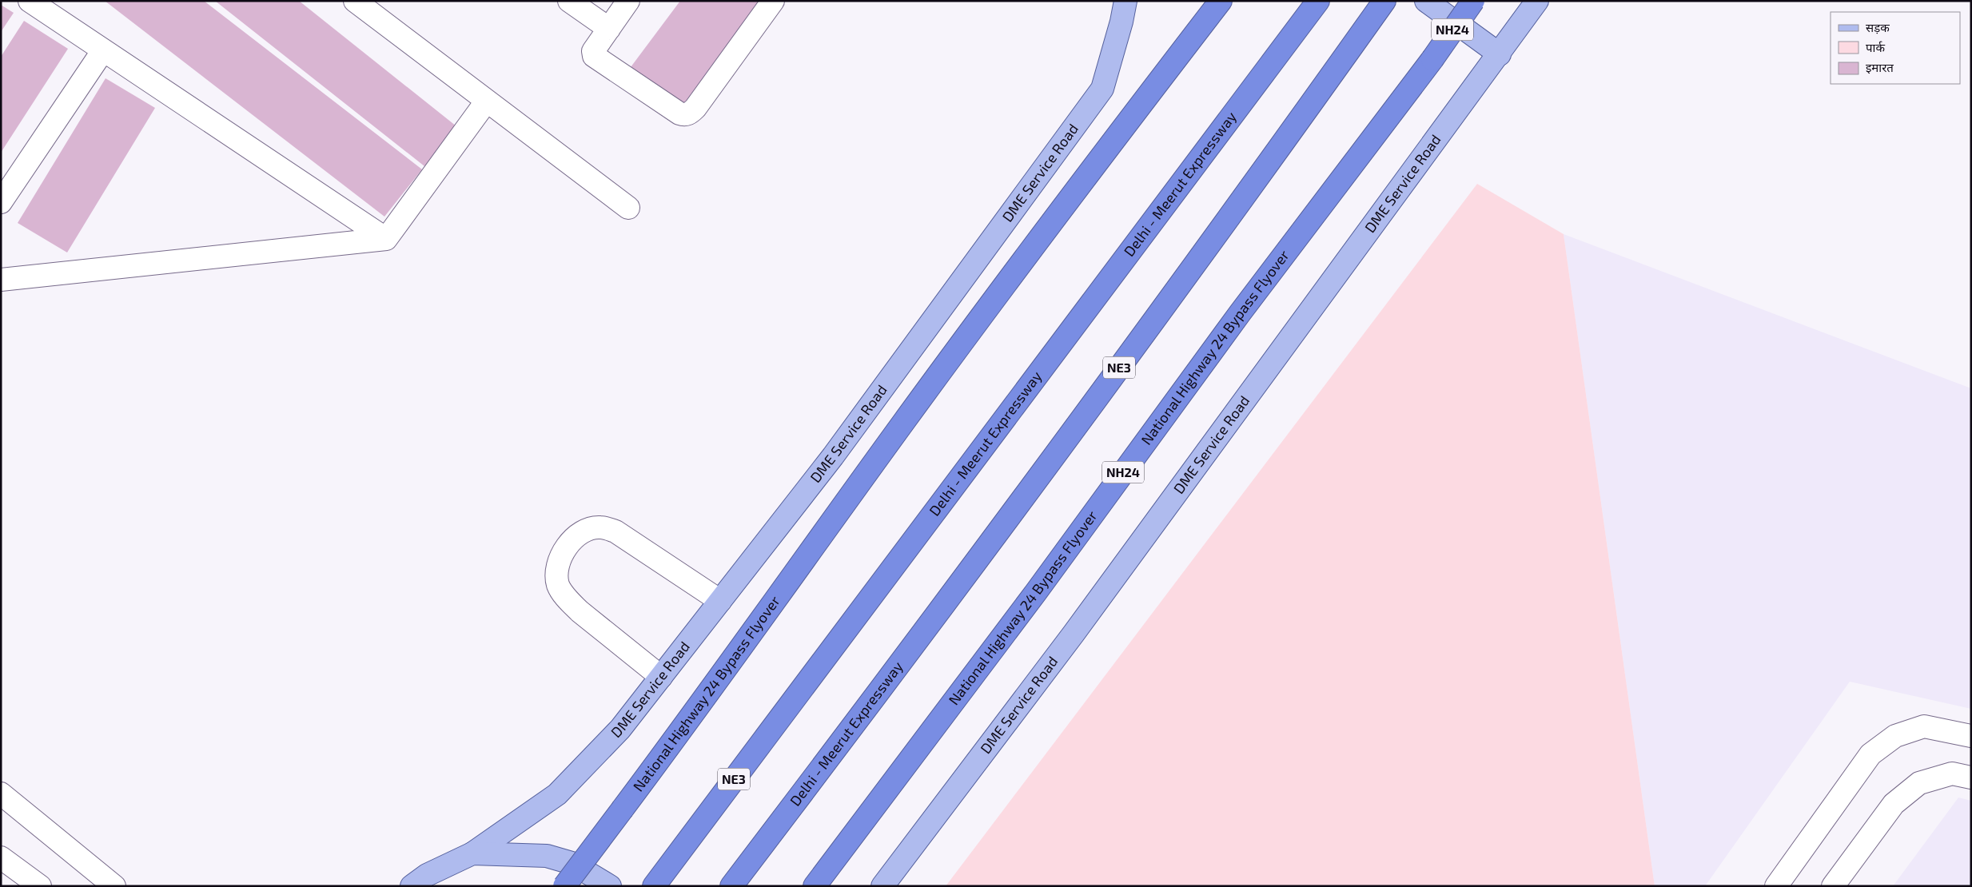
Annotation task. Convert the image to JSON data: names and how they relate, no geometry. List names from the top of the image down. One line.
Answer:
{"streets":{"highway":["NH24","Delhi - Meerut Expressway","National Highway 24 Bypass Flyover","NE3"],"main road":["DME Service Road"]},"legend":["सड़क","पार्क","इमारत"]}
